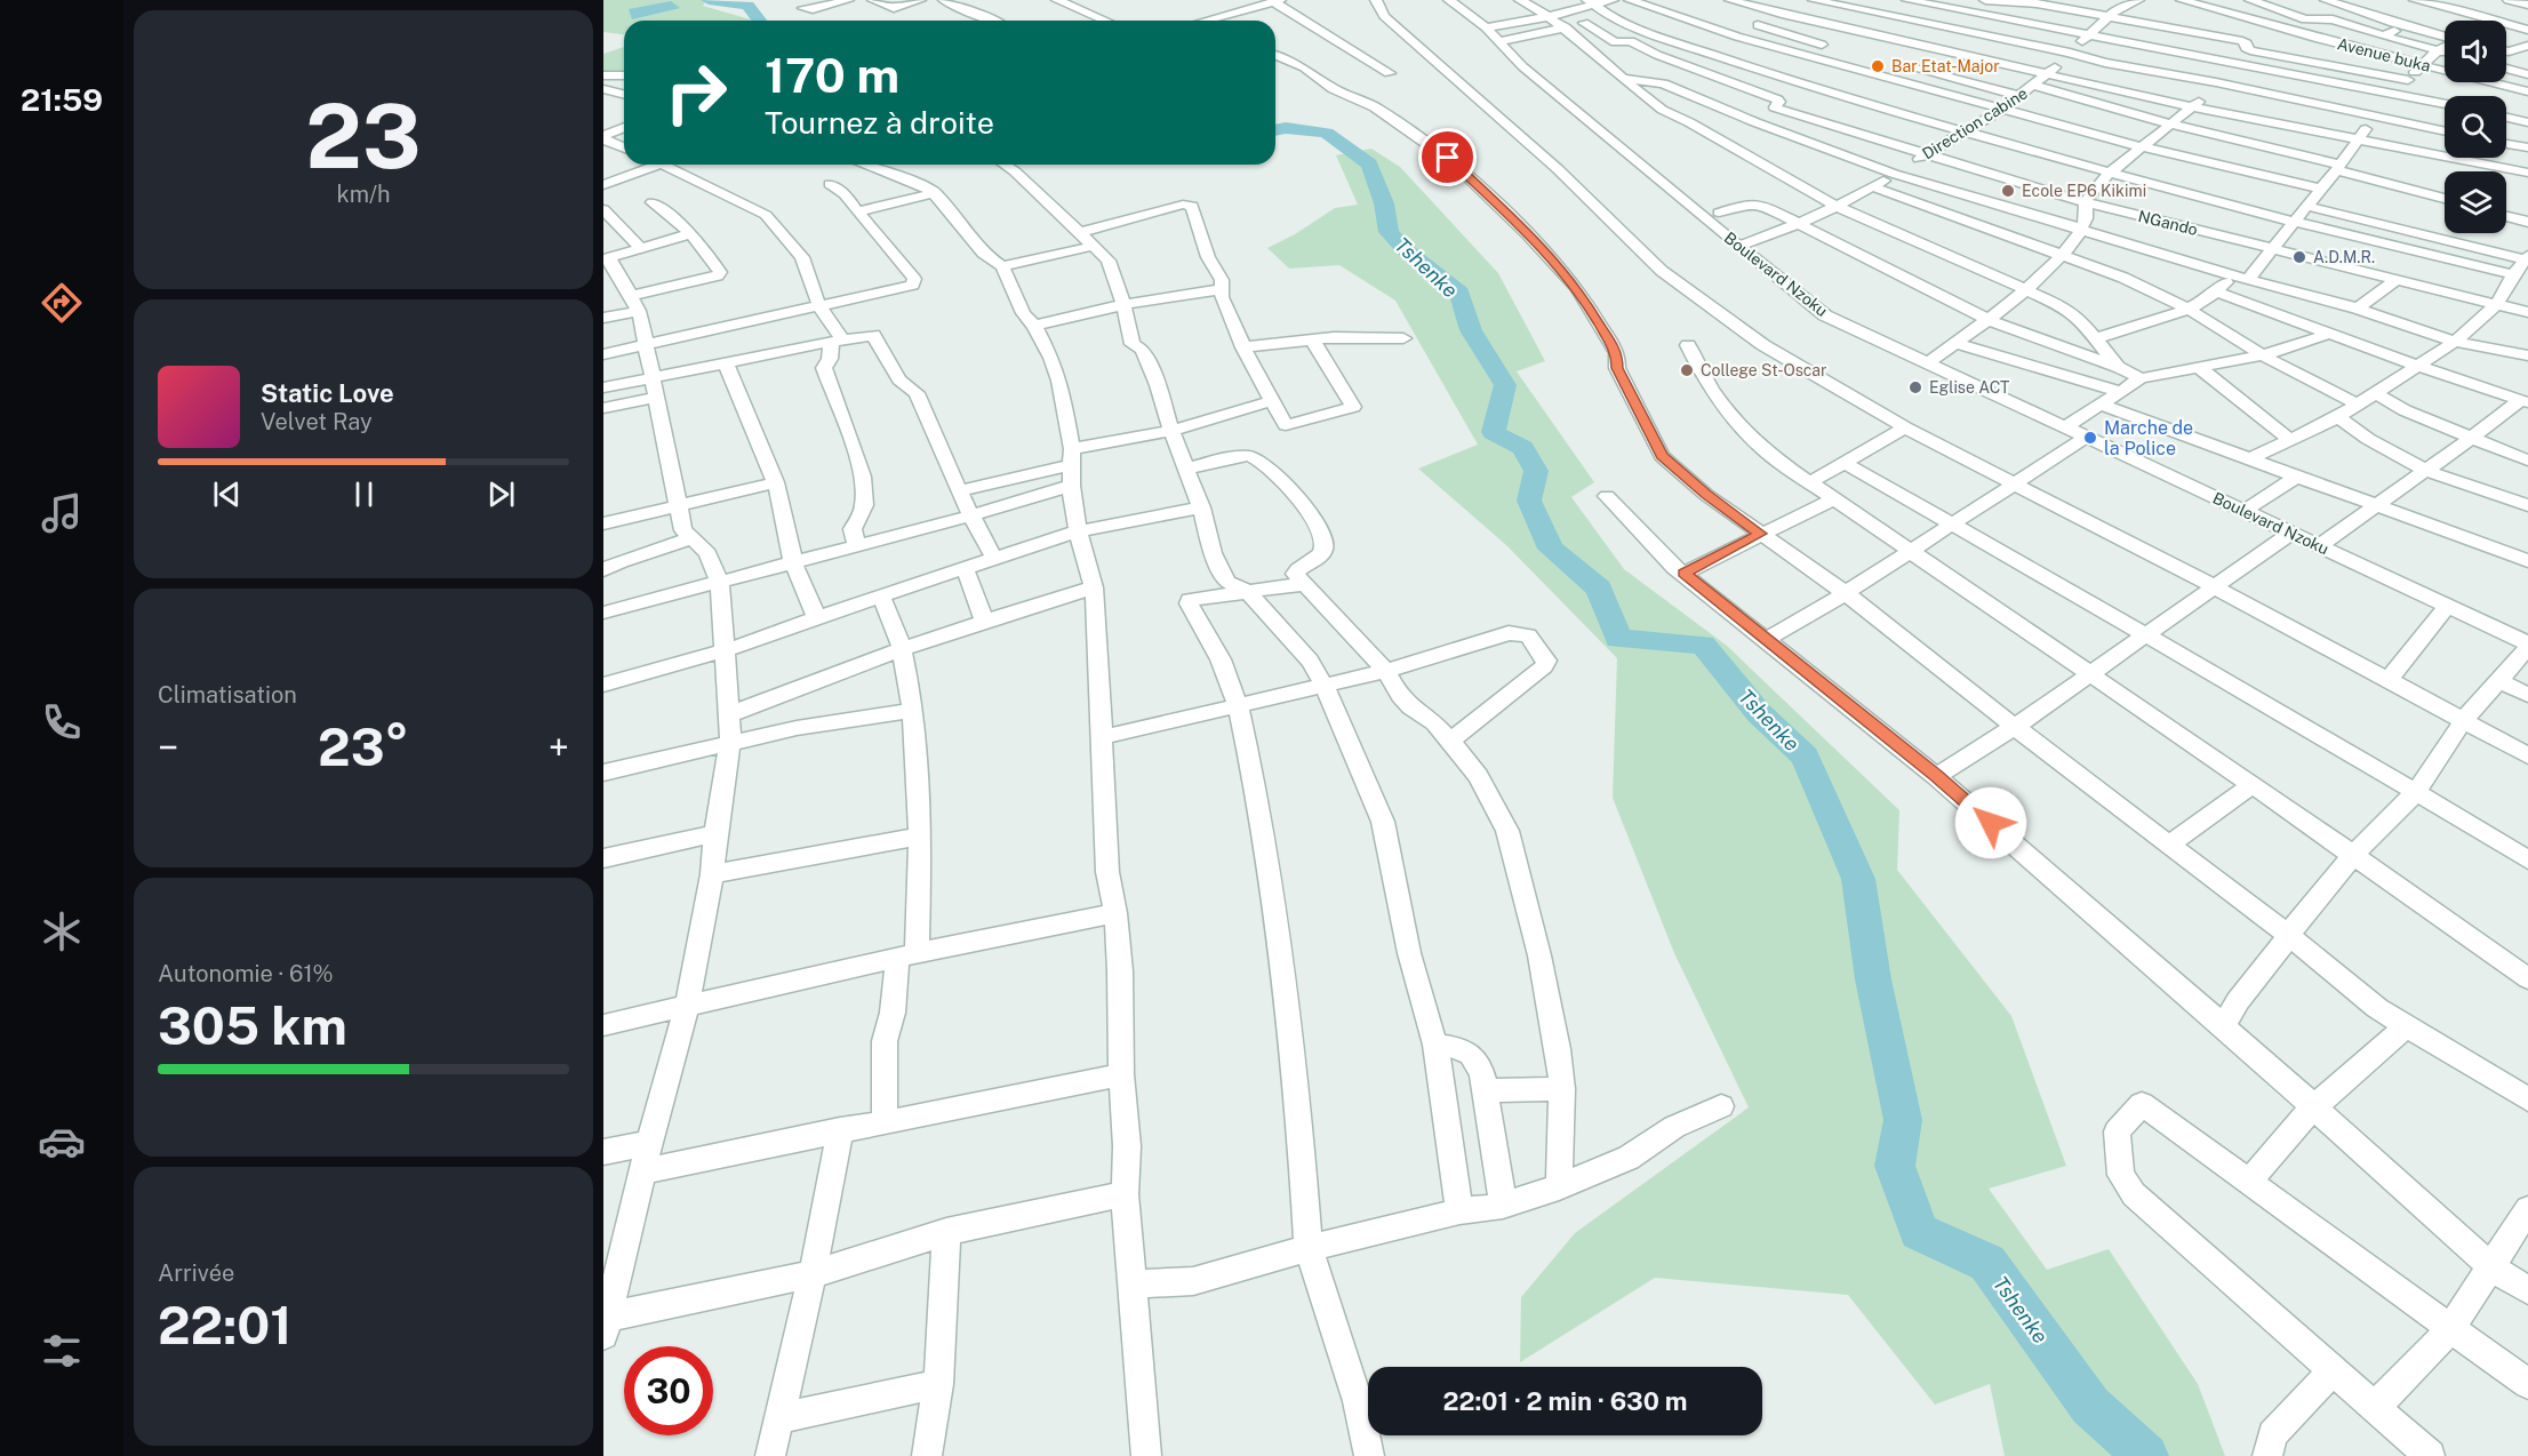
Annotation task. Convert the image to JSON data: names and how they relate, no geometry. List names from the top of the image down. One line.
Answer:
{"streets":{"street":["Avenue buka","Direction cabine","NGando","Boulevard Nzoku"]},"crossings":[["Direction cabine","NGando"],["Direction cabine","Boulevard Nzoku"]],"water":["Tshenke"],"places":["Bar Etat-Major","Ecole EP6 Kikimi","A.D.M.R.","College St-Oscar","Eglise ACT","Marche de la Police"],"page":{"tabs":"21:59","tile":[["23","km/h"],"Climatisation",["Autonomie · 61%","305 km"],["Arrivée","22:01"]],"turn":["170 m","Tournez à droite"],"song":["Static Love","Velvet Ray"],"heat":["−","23°","+"],"limit":"30","trip":"22:01 · 2 min · 630 m"}}
